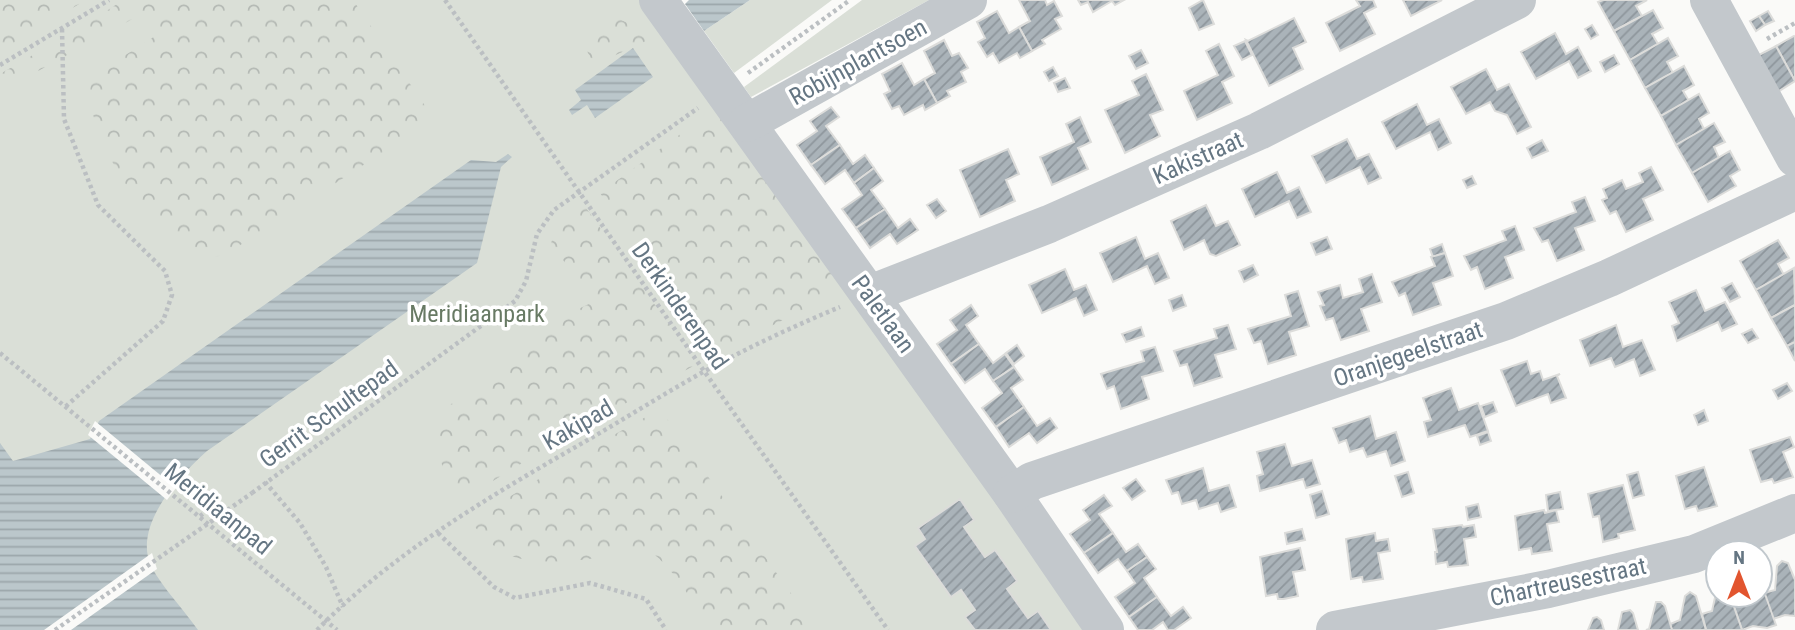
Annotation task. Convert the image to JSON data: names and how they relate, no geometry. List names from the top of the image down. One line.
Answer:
{"streets":{"street":["Robijnplantsoen","Kakistraat","Paletlaan","Oranjegeelstraat","Chartreusestraat"],"path":["Derkinderenpad","Gerrit Schultepad","Kakipad","Meridiaanpad"]},"crossings":[["Robijnplantsoen","Paletlaan"],["Kakistraat","Paletlaan"],["Kakistraat","Kakipad"],["Derkinderenpad","Gerrit Schultepad"],["Derkinderenpad","Kakipad"],["Paletlaan","Oranjegeelstraat"],["Paletlaan","Kakipad"],["Kakipad","Meridiaanpad"]],"parks":["Meridiaanpark"],"north":"top"}
